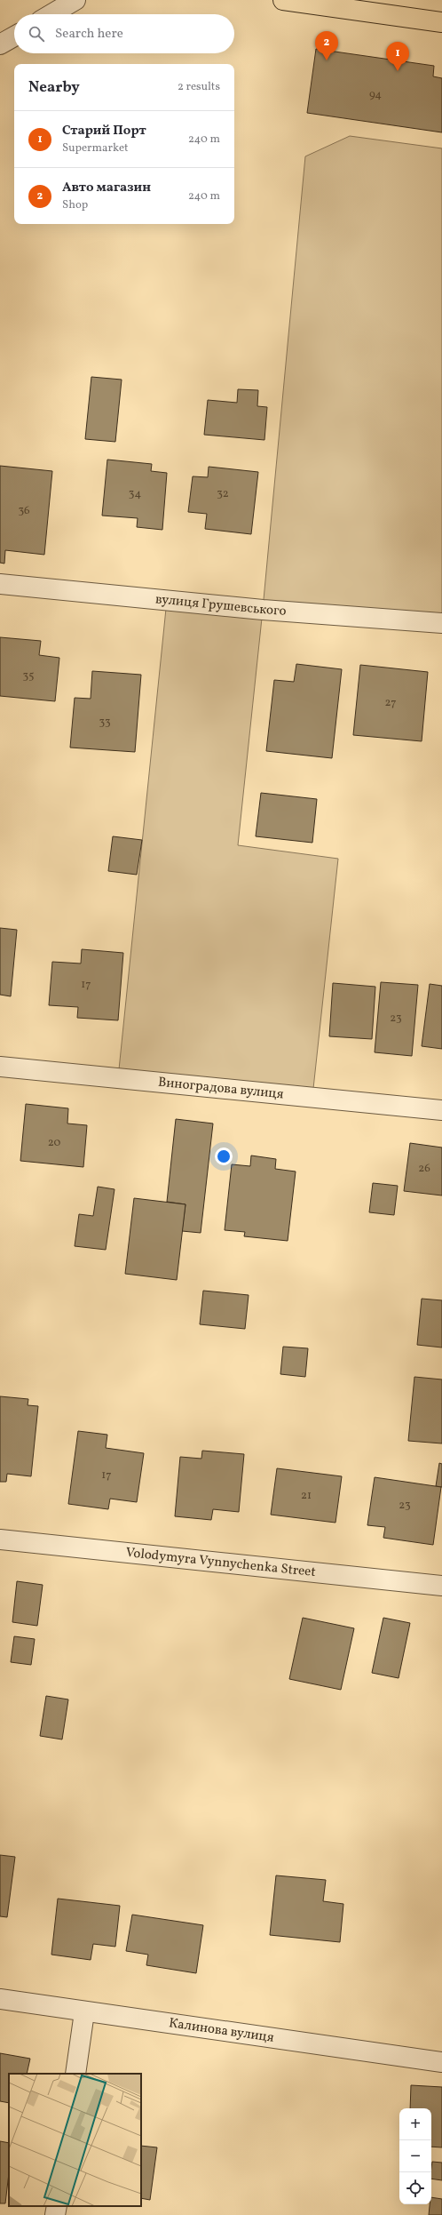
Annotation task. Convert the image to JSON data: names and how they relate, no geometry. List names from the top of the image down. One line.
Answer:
{"streets":{"street":["вулиця Грушевського","Виноградова вулиця","Volodymyra Vynnychenka Street","Калинова вулиця"]},"house_numbers":["94","34","32","36","35","27","33","17","23","20","26","17","21","23"],"page":{"search":"Search here","pins":["2","1"],"heading":["Nearby","2 results"],"list":[{"mark":"1","name":"Старий Порт","note":"Supermarket","value":"240 m"},{"mark":"2","name":"Авто магазин","note":"Shop","value":"240 m"}],"map_buttons":["+","−"]}}
